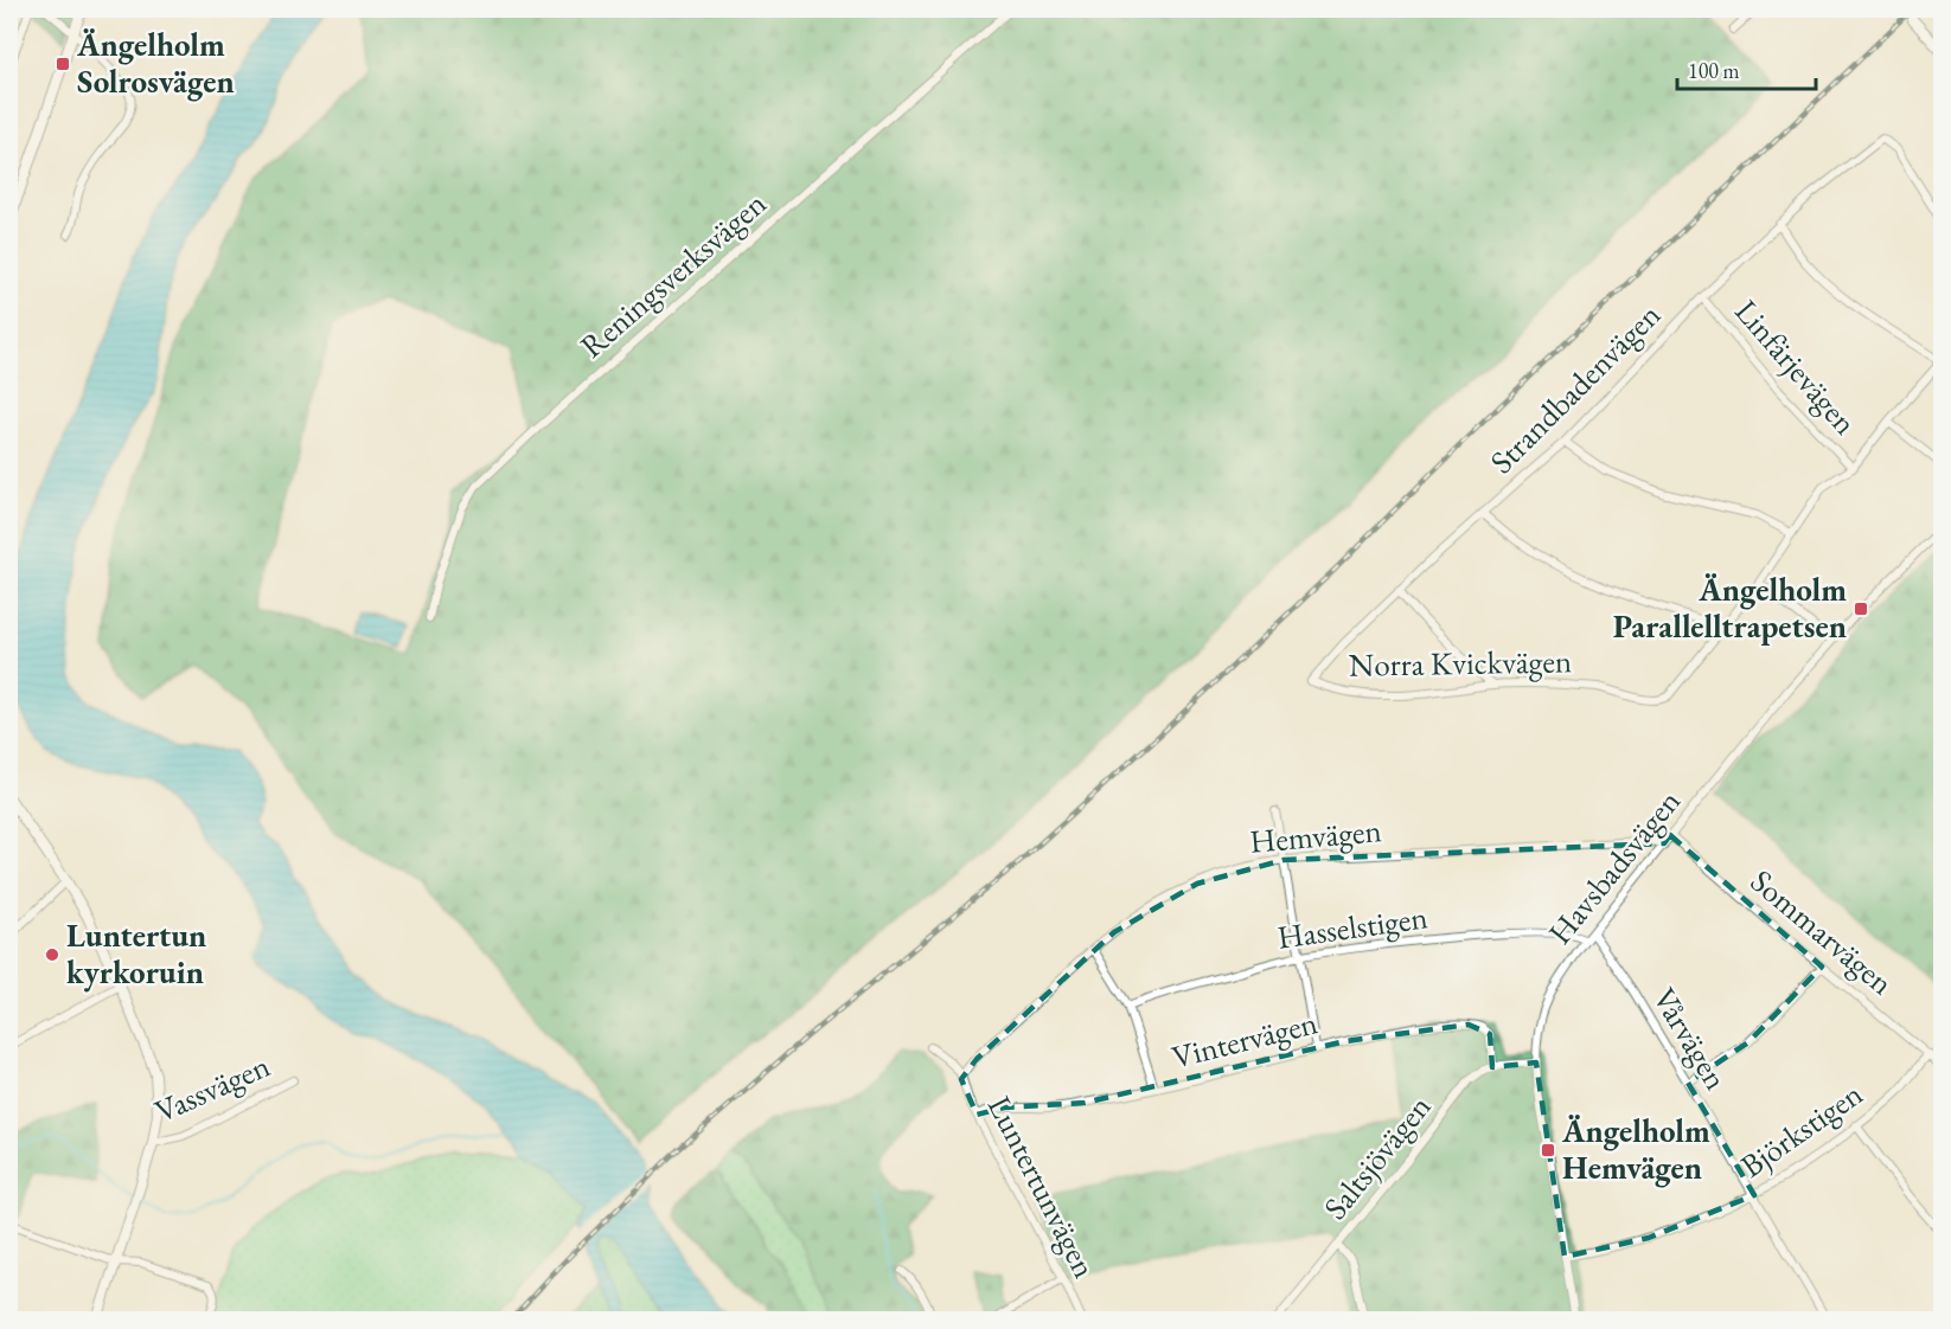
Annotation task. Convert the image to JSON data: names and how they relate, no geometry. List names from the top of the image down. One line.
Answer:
{"streets":{"street":["Reningsverksvägen","Linfärjevägen","Strandbadenvägen","Norra Kvickvägen","Hemvägen","Havsbadsvägen","Hasselstigen","Sommarvägen","Vårvägen","Vintervägen","Vassvägen","Björkstigen","Saltsjövägen","Luntertunvägen"]},"crossings":[["Linfärjevägen","Strandbadenvägen"],["Linfärjevägen","Norra Kvickvägen"],["Strandbadenvägen","Norra Kvickvägen"],["Hemvägen","Havsbadsvägen"],["Hemvägen","Luntertunvägen"],["Havsbadsvägen","Hasselstigen"],["Havsbadsvägen","Sommarvägen"],["Havsbadsvägen","Vårvägen"],["Havsbadsvägen","Björkstigen"],["Sommarvägen","Björkstigen"],["Vårvägen","Björkstigen"],["Vintervägen","Saltsjövägen"],["Vintervägen","Luntertunvägen"]],"places":{"transit":["Ängelholm Solrosvägen","Ängelholm Parallelltrapetsen","Ängelholm Hemvägen"],"other":["Luntertun kyrkoruin"]},"scale_bar":"100 m"}
